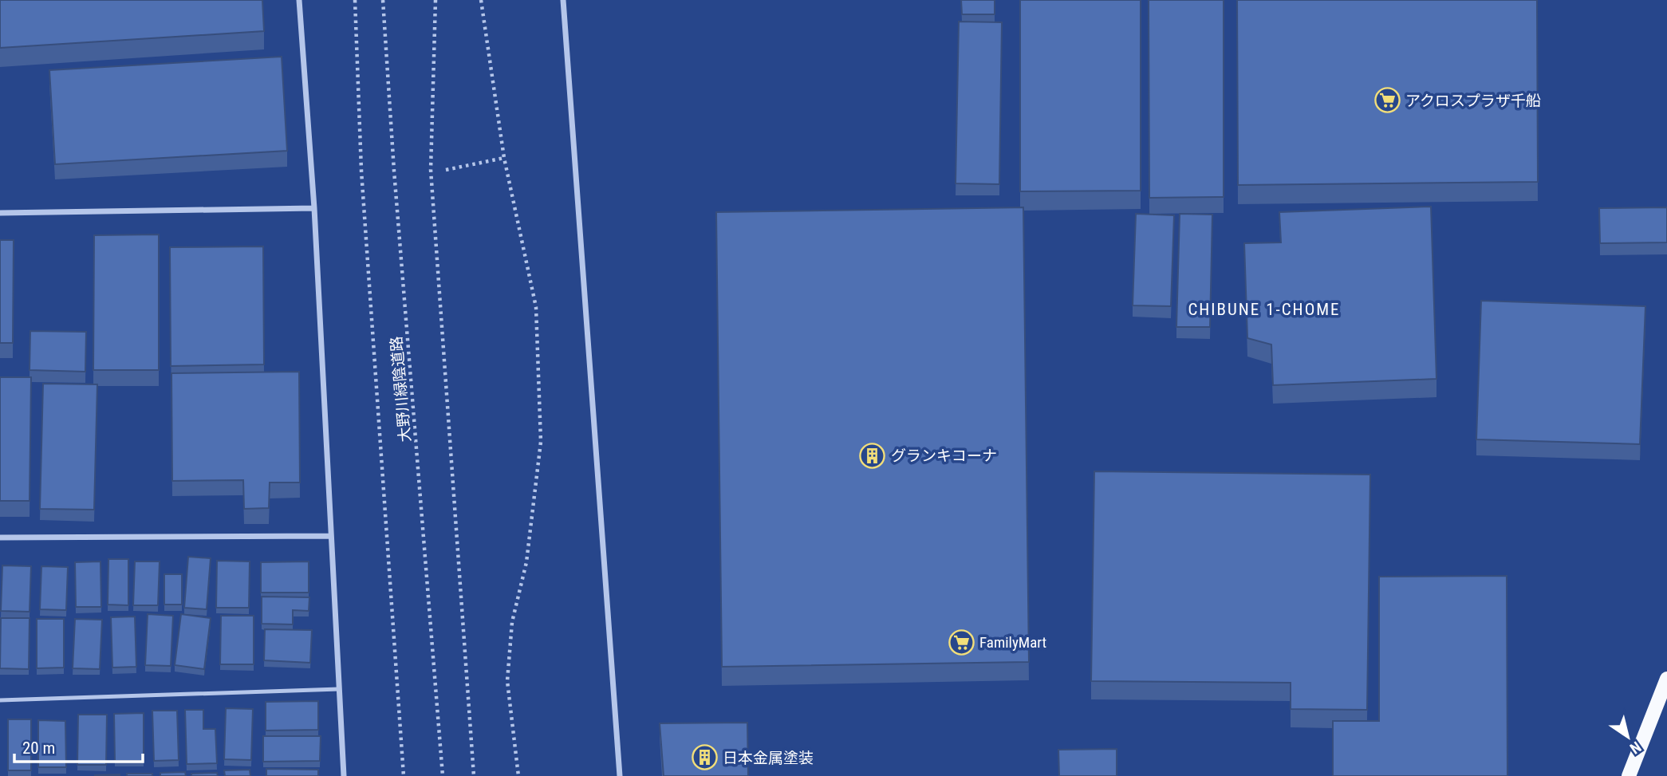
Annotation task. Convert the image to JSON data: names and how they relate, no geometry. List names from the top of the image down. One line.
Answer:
{"streets":{"path":["大野川緑陰道路"]},"districts":["CHIBUNE 1-CHOME"],"places":{"supermarket":["アクロスプラザ千船","FamilyMart"],"building":["グランキコーナ","日本金属塗装"]},"scale_bar":"20 m","north":"bottom right"}
